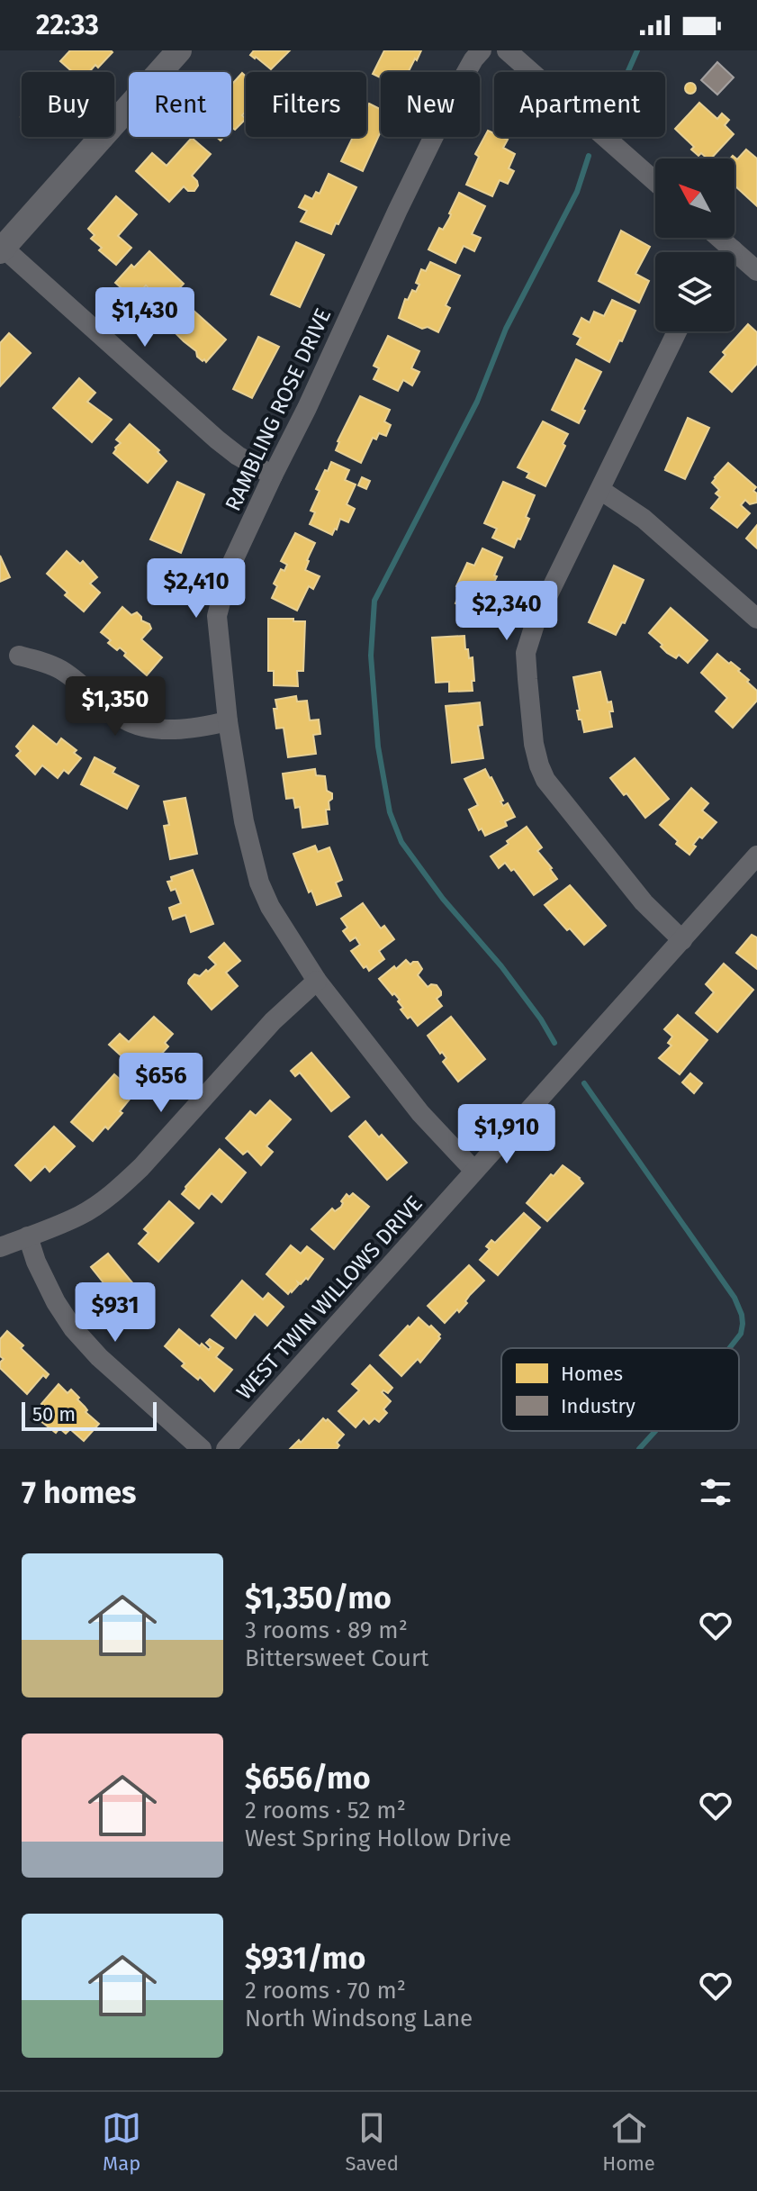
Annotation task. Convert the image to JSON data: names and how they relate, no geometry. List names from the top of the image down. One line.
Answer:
{"streets":{"street":["RAMBLING ROSE DRIVE","WEST TWIN WILLOWS DRIVE"]},"crossings":[["RAMBLING ROSE DRIVE","WEST TWIN WILLOWS DRIVE"]],"legend":["Homes","Industry"],"scale_bar":"50 m","north":"top left","page":{"status":"22:33","chip":["Buy","Rent","Filters","New","Apartment"],"price":["$1,430","$2,410","$2,340","$1,350","$656","$1,910","$931"],"scale":"50 m","heading":"7 homes","list":[{"name":"$1,350/mo","note":"3 rooms · 89 m² · Bittersweet Court"},{"name":"$656/mo","note":"2 rooms · 52 m² · West Spring Hollow Drive"},{"name":"$931/mo","note":"2 rooms · 70 m² · North Windsong Lane"}],"tabs":["Map","Saved","Home"]}}
